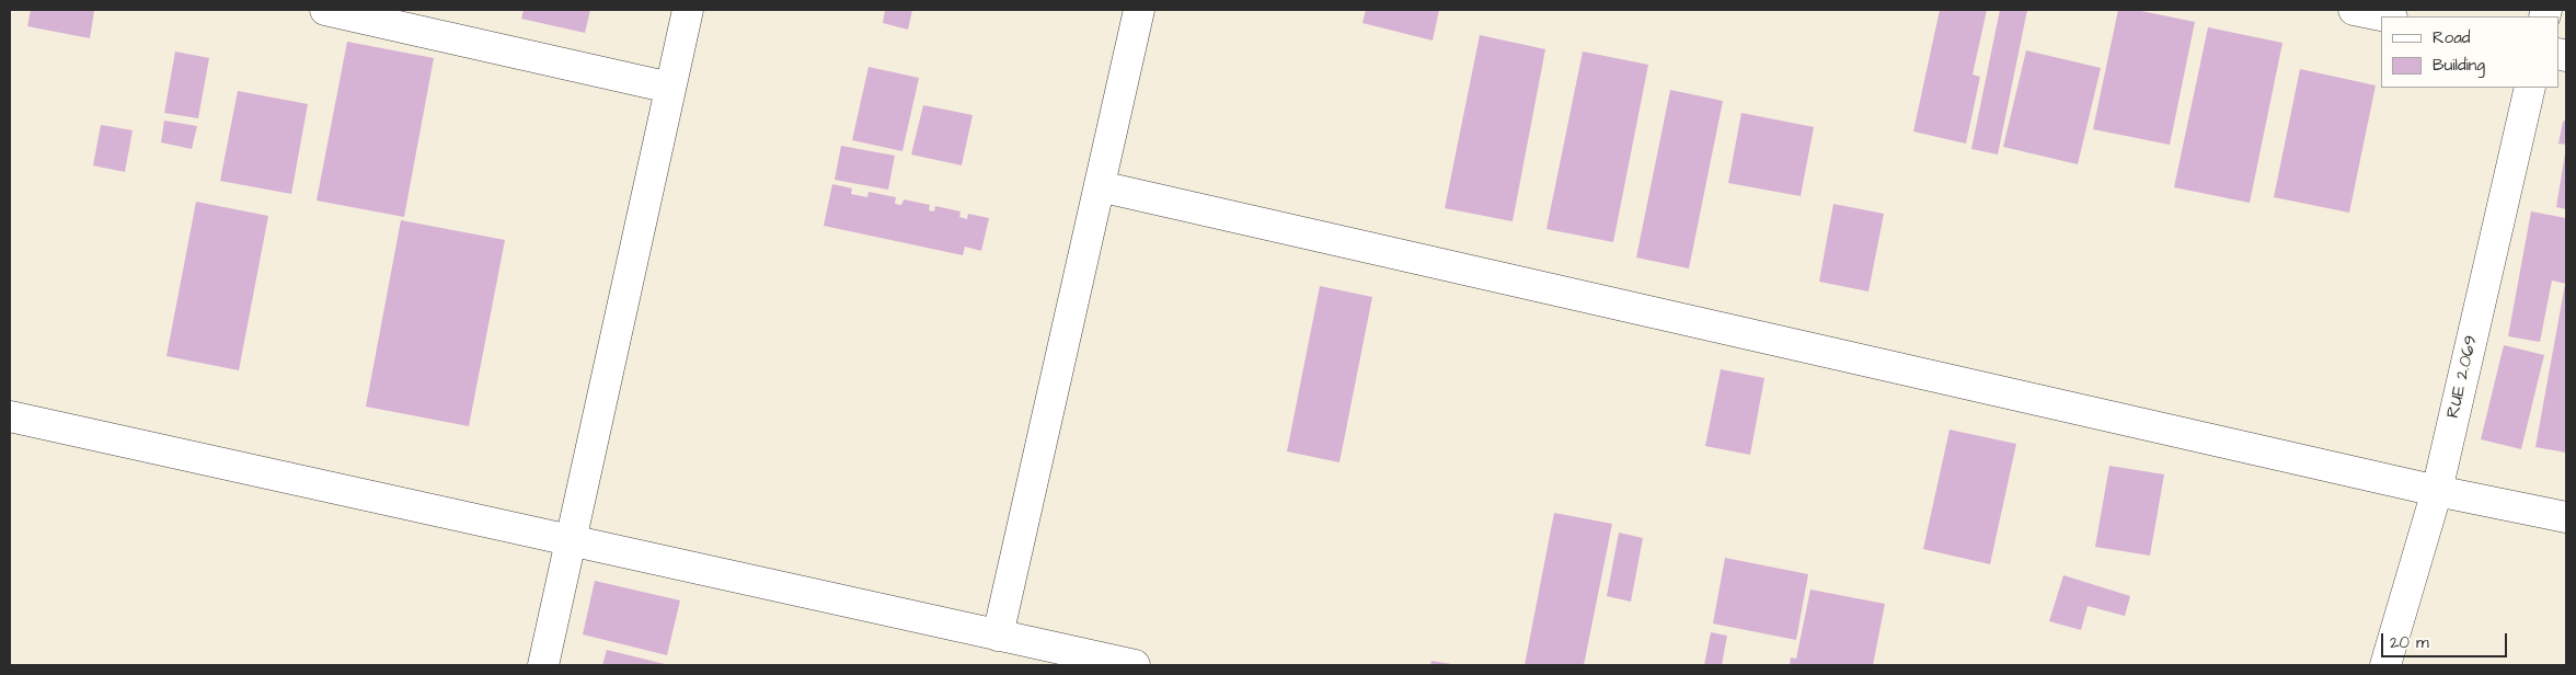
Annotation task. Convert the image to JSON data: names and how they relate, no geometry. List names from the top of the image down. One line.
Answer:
{"streets":{"street":["RUE 2.069"]},"legend":["Road","Building"],"scale_bar":"20 m"}
